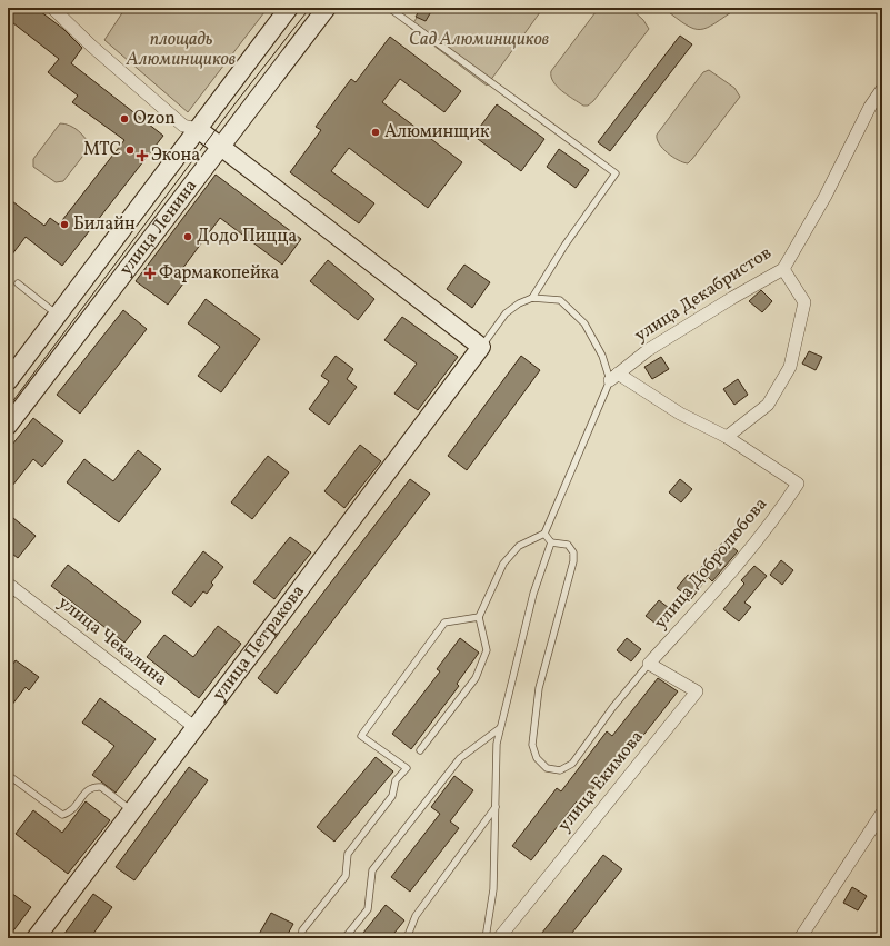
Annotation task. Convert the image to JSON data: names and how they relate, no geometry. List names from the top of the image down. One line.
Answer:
{"streets":{"street":["улица Ленина","улица Декабристов","улица Добролюбова","улица Чекалина","улица Петракова","улица Екимова"]},"crossings":[["улица Добролюбова","улица Екимова"],["улица Чекалина","улица Петракова"]],"parks":["площадь Алюминщиков","Сад Алюминщиков"],"places":{"other":["Ozon","Алюминщик","МТС","Билайн","Додо Пицца"],"health":["Экона","Фармакопейка"]}}
